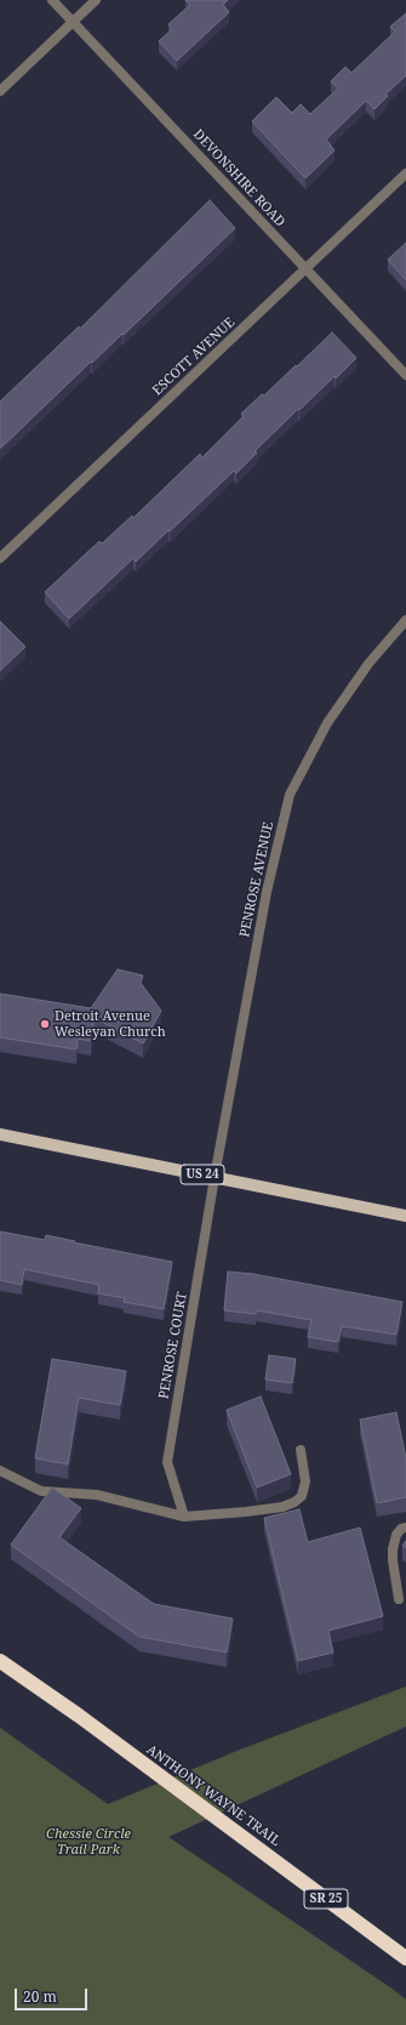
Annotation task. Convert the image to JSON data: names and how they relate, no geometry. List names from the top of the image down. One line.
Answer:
{"streets":{"highway":["ANTHONY WAYNE TRAIL","SR 25"],"main road":["US 24"],"street":["DEVONSHIRE ROAD","ESCOTT AVENUE","PENROSE AVENUE","PENROSE COURT"]},"crossings":[["DEVONSHIRE ROAD","ESCOTT AVENUE"],["PENROSE AVENUE","US 24"],["PENROSE AVENUE","PENROSE COURT"],["US 24","PENROSE COURT"]],"parks":["Chessie Circle Trail Park"],"places":["Detroit Avenue Wesleyan Church"],"scale_bar":"20 m"}
